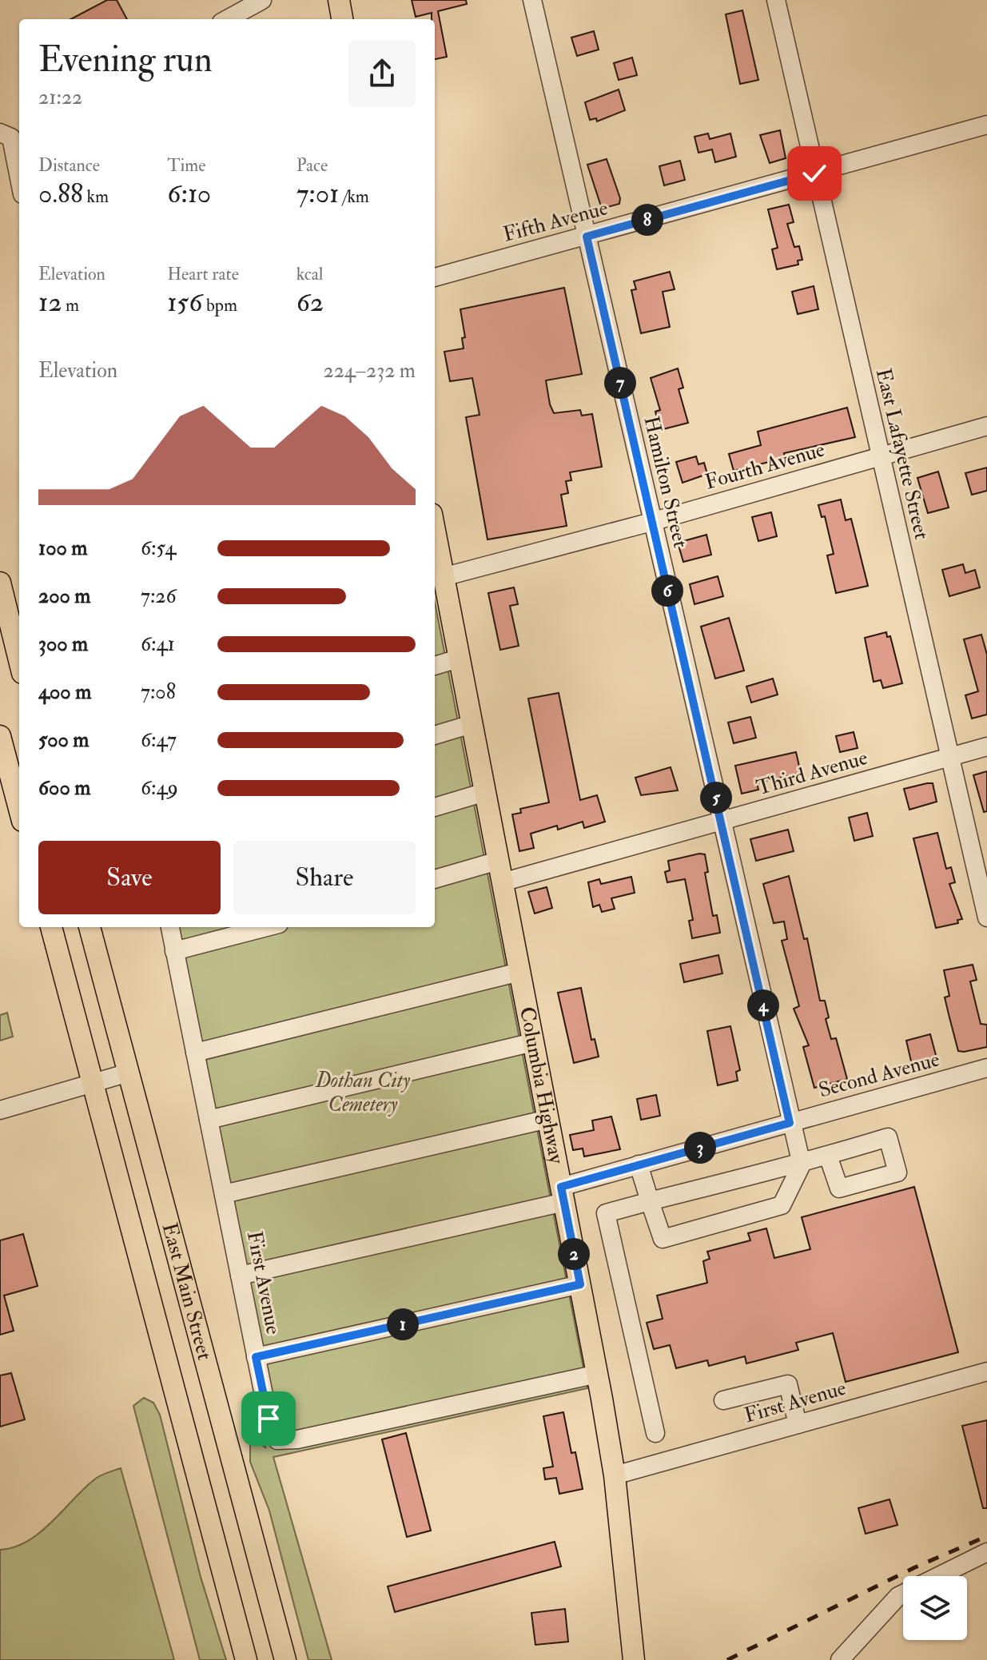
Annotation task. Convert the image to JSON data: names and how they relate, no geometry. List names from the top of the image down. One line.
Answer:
{"streets":{"main road":["Columbia Highway","East Main Street"],"street":["Fifth Avenue","East Lafayette Street","Fourth Avenue","Hamilton Street","Third Avenue","Second Avenue","First Avenue"]},"crossings":[["Fifth Avenue","East Lafayette Street"],["Fifth Avenue","Hamilton Street"],["East Lafayette Street","Fourth Avenue"],["East Lafayette Street","Third Avenue"],["Fourth Avenue","Hamilton Street"],["Fourth Avenue","Columbia Highway"],["Hamilton Street","Third Avenue"],["Hamilton Street","Second Avenue"],["Third Avenue","Columbia Highway"],["Second Avenue","Columbia Highway"],["Second Avenue","First Avenue"],["Columbia Highway","First Avenue"]],"parks":["Dothan City Cemetery"],"page":{"heading":["Evening run","21:22"],"stats":[["Distance","0.88 km"],["Time","6:10"],["Pace","7:01 /km"],["Elevation","12 m"],["Heart rate","156 bpm"],["kcal","62"]],"pins":["8","7","6","5","4","3","2","1"],"chart":["Elevation","224–232 m"],"list":[{"name":"100 m","note":"6:54"},{"name":"200 m","note":"7:26"},{"name":"300 m","note":"6:41"},{"name":"400 m","note":"7:08"},{"name":"500 m","note":"6:47"},{"name":"600 m","note":"6:49"}],"buttons":["Save","Share"]}}
